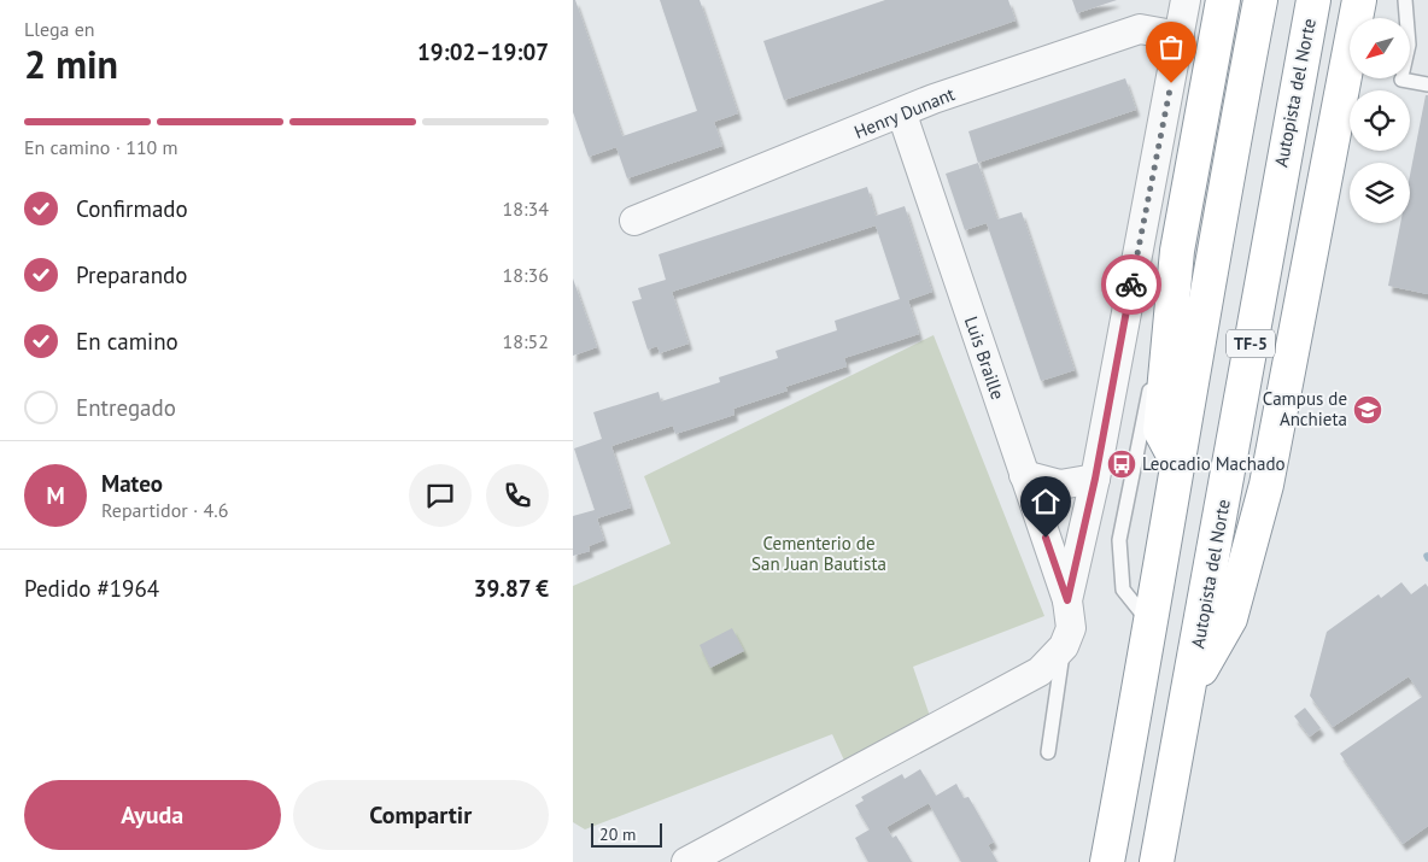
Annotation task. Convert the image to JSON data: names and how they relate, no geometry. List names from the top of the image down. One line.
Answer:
{"streets":{"highway":["Autopista del Norte","TF-5"],"street":["Henry Dunant","Luis Braille"]},"crossings":[["Henry Dunant","Luis Braille"]],"parks":["Cementerio de San Juan Bautista"],"places":{"school or university":["Campus de Anchieta"],"bus stop":["Leocadio Machado"]},"scale_bar":"20 m","north":"bottom left","page":{"heading":["2 min","Llega en","19:02–19:07"],"panel":["Mateo","Repartidor · 4.6","Pedido #1964","39.87 €"],"bar":"En camino · 110 m","list":[["Confirmado","18:34"],["Preparando","18:36"],["En camino","18:52"],"Entregado"],"round":"M","buttons":["Ayuda","Compartir"],"scale":"20 m"}}
